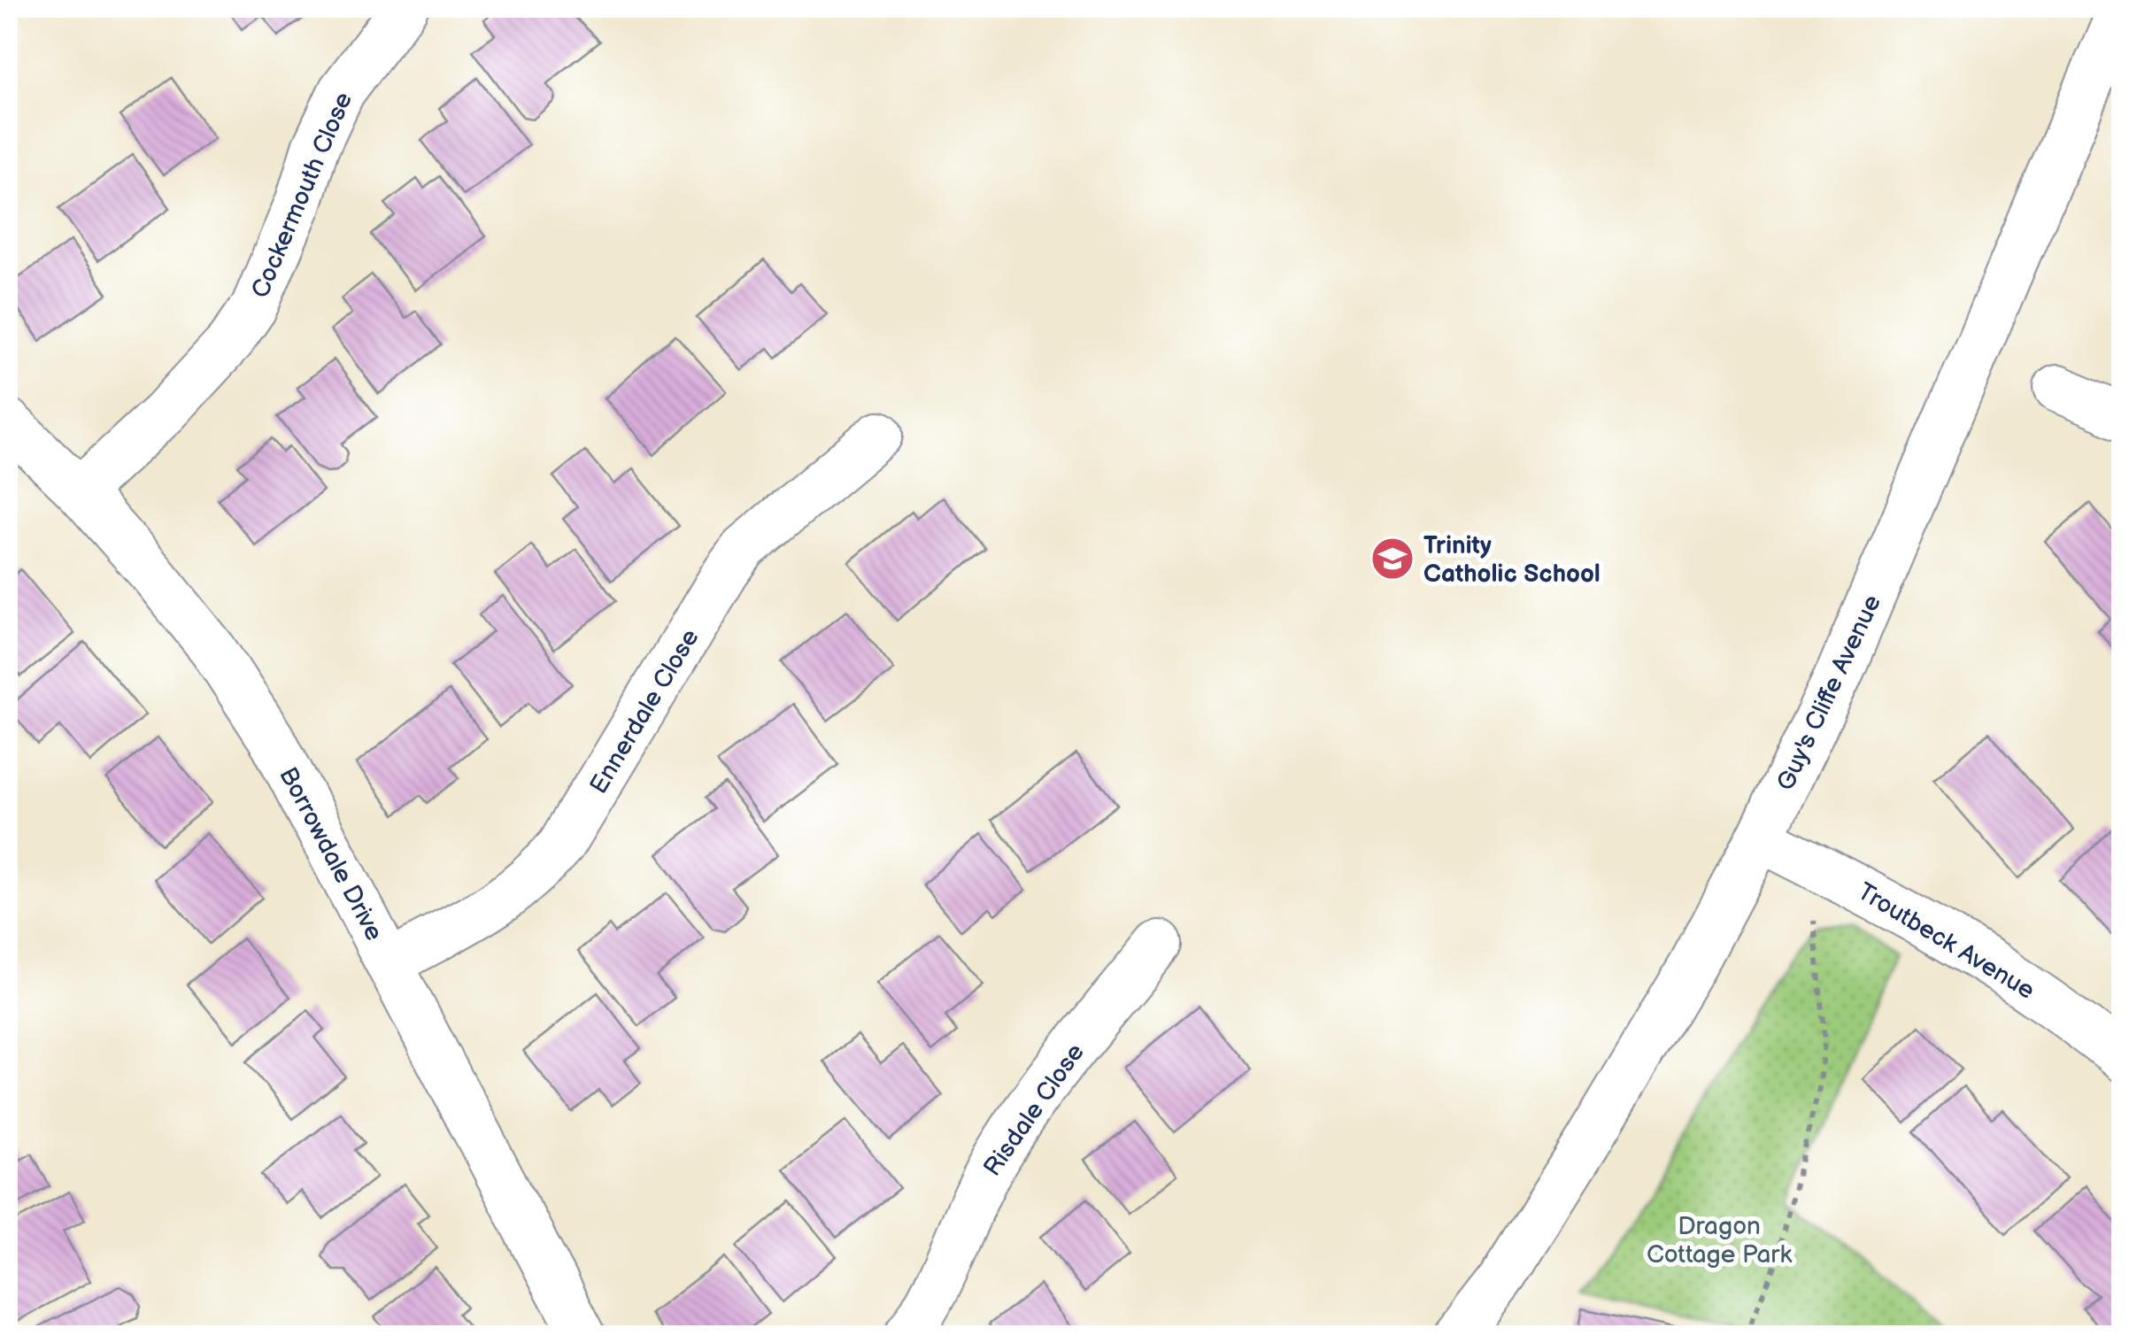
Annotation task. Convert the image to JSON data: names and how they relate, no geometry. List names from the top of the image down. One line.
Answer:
{"streets":{"street":["Cockermouth Close","Guy's Cliffe Avenue","Ennerdale Close","Borrowdale Drive","Troutbeck Avenue","Risdale Close"]},"crossings":[["Cockermouth Close","Borrowdale Drive"],["Guy's Cliffe Avenue","Troutbeck Avenue"],["Ennerdale Close","Borrowdale Drive"]],"parks":["Dragon Cottage Park"],"places":{"school or university":["Trinity Catholic School"]}}
